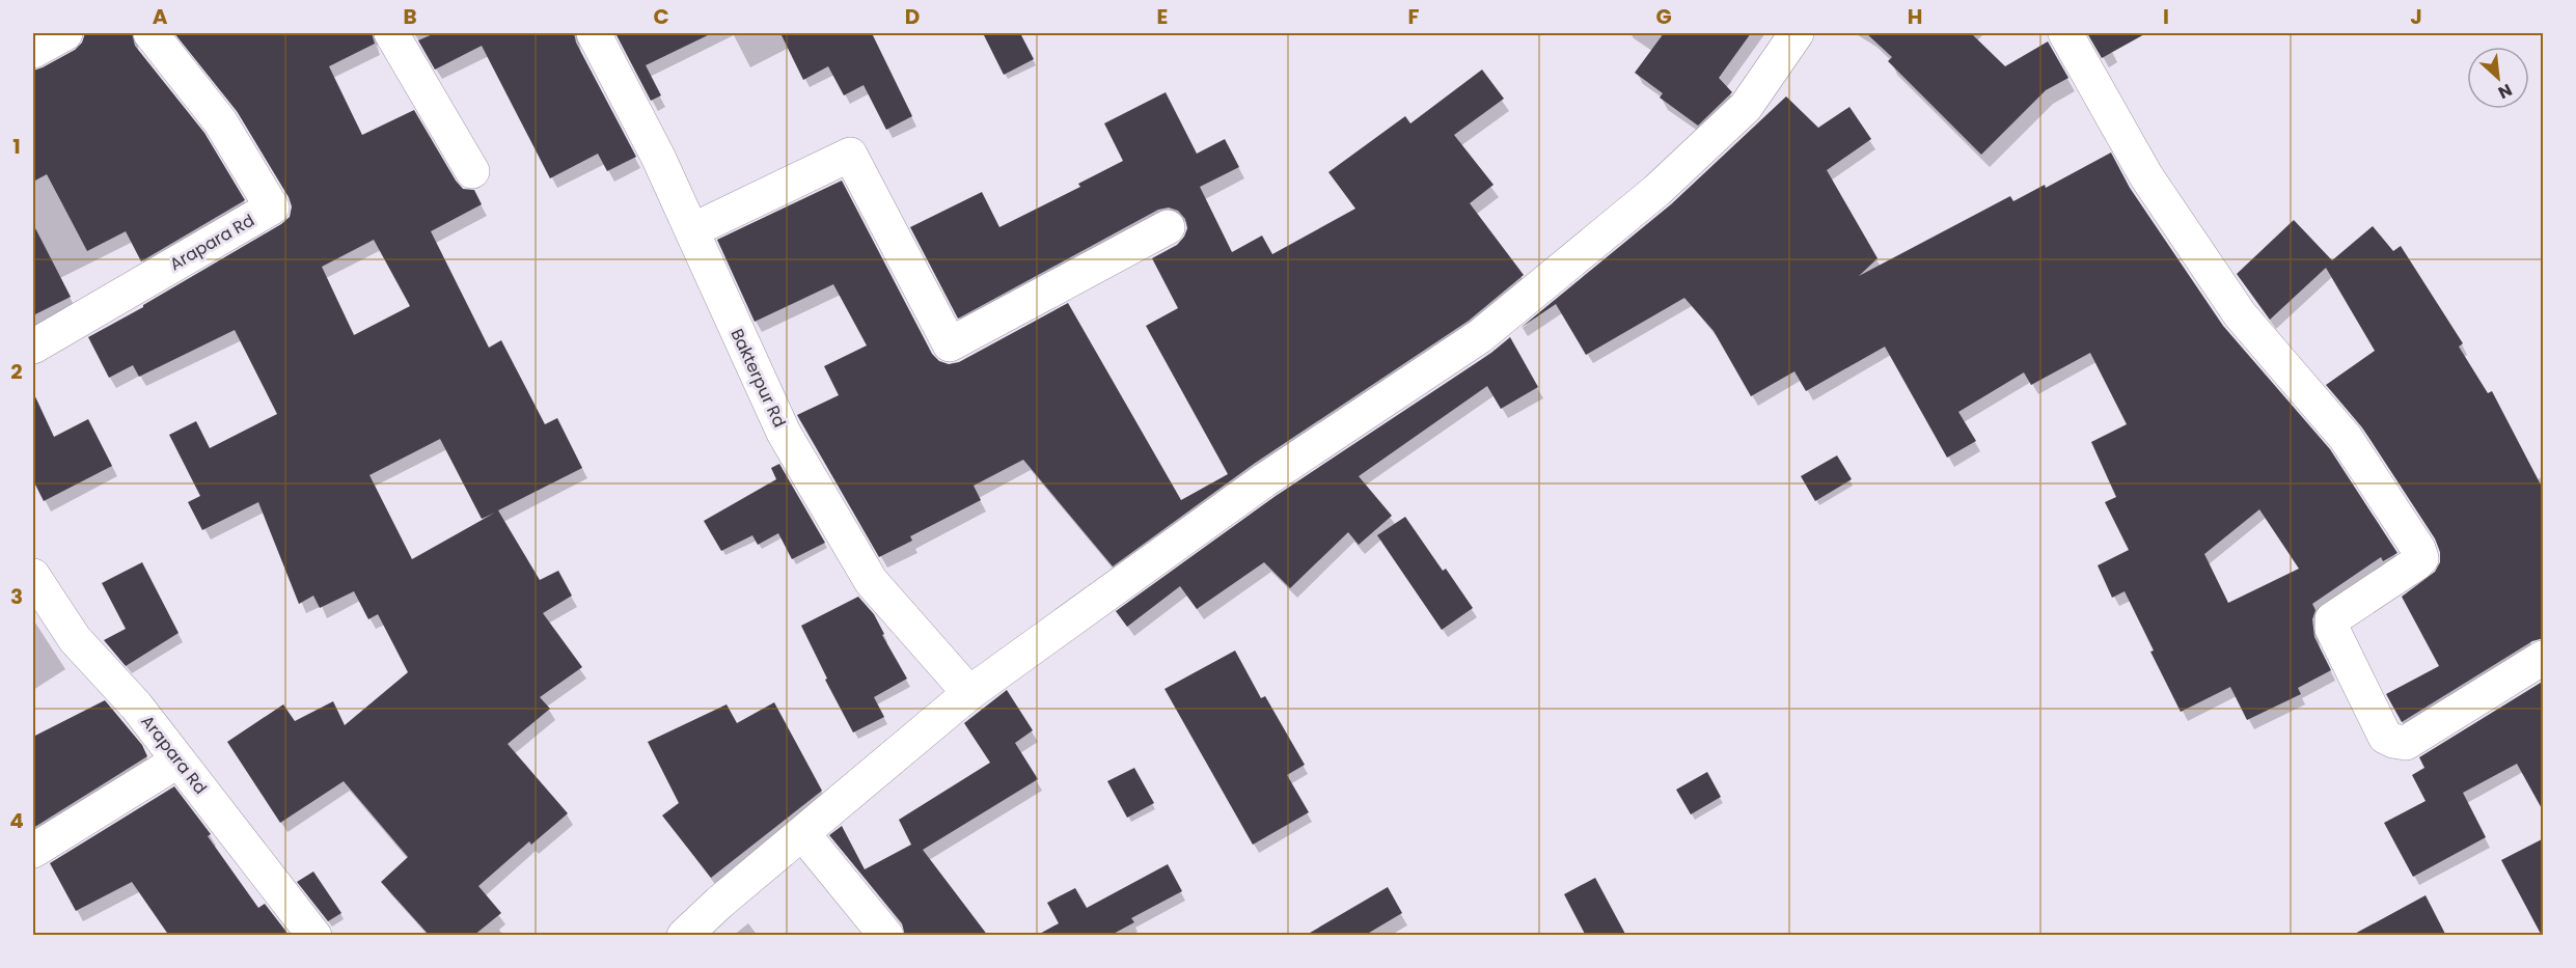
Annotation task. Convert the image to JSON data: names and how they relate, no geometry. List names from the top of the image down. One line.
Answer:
{"streets":{"street":["Arapara Rd","Bakterpur Rd"]},"north":"bottom right","grid":{"columns":["A","B","C","D","E","F","G","H","I","J"],"rows":["1","2","3","4"]}}
